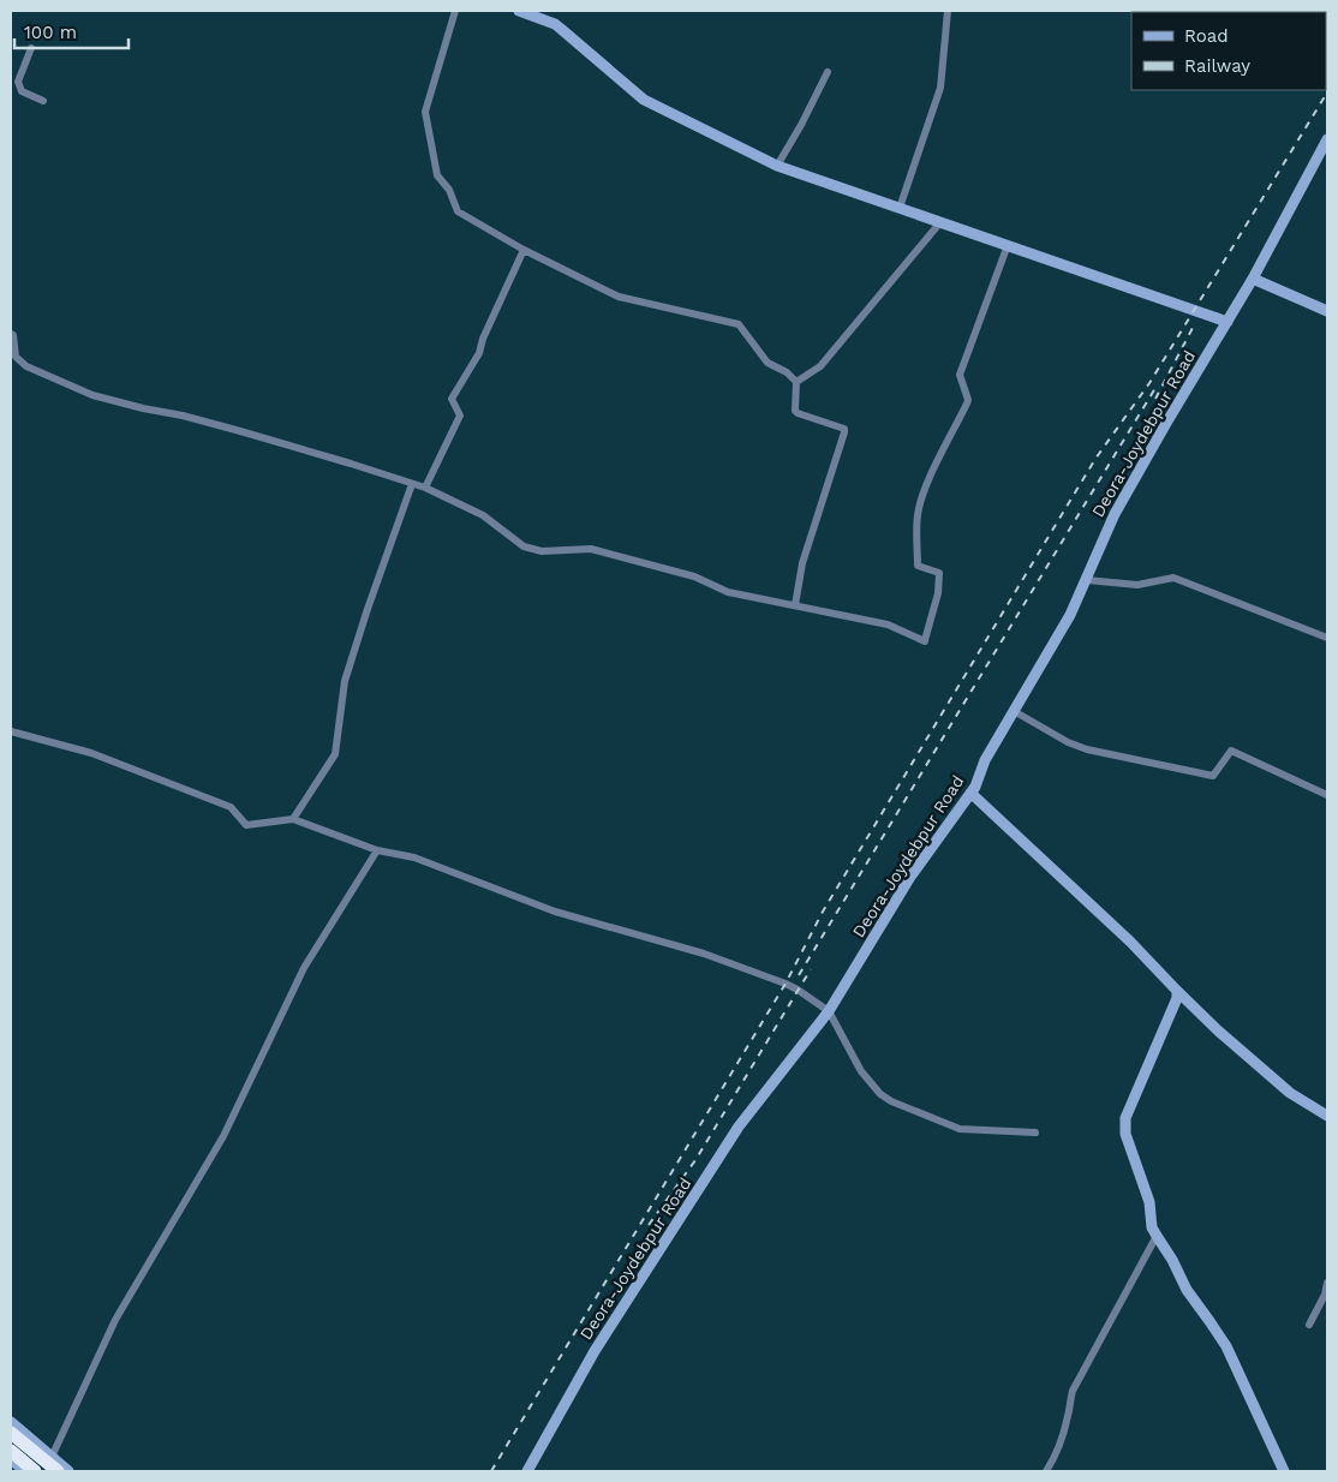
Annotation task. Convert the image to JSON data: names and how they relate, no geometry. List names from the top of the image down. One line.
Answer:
{"streets":{"street":["Deora-Joydebpur Road"]},"legend":["Road","Railway"],"scale_bar":"100 m"}
